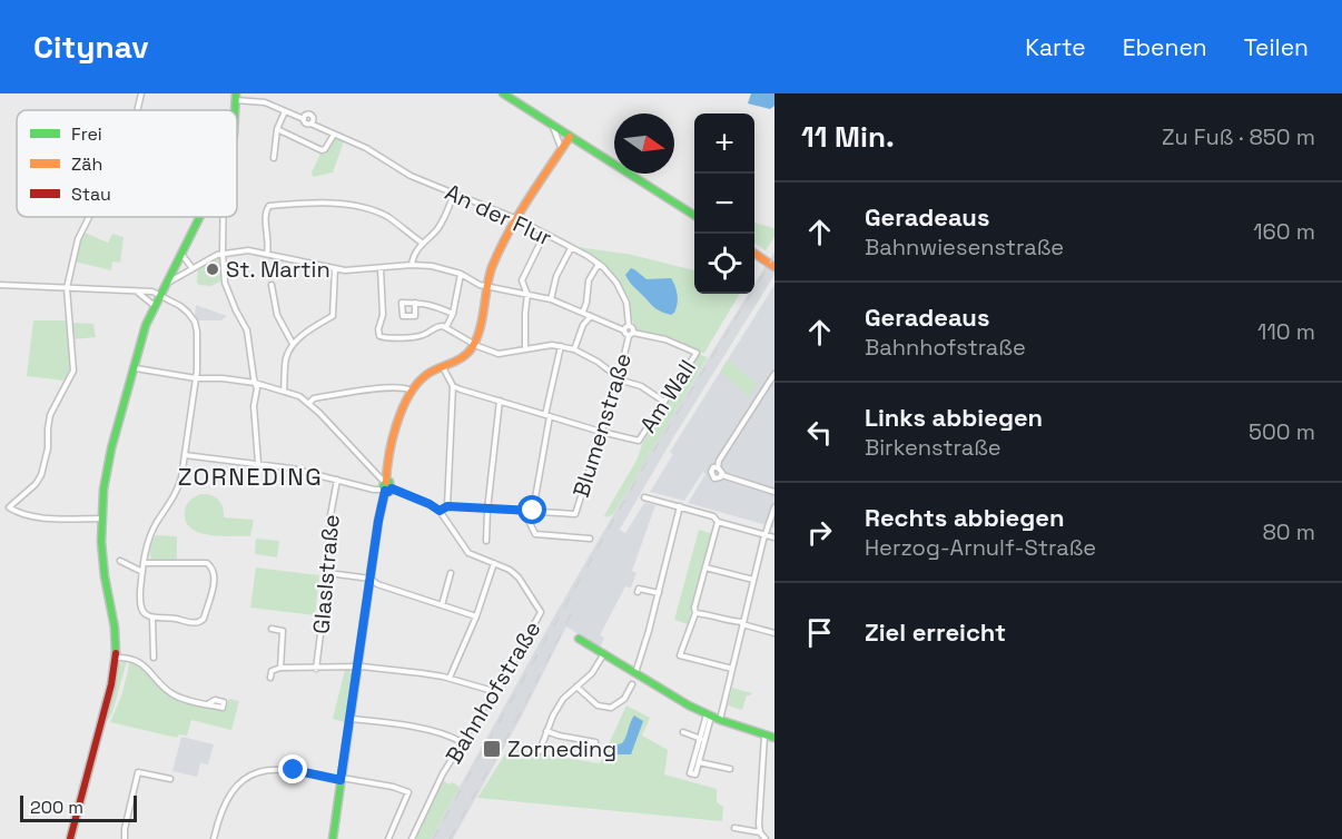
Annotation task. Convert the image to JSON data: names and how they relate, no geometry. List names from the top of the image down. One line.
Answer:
{"streets":{"street":["An der Flur","Am Wall","Blumenstraße","Glaslstraße","Bahnhofstraße"]},"crossings":[["Am Wall","Blumenstraße"]],"districts":["ZORNEDING"],"places":{"other":["St. Martin"],"transit":["Zorneding"]},"legend":["Frei","Zäh","Stau"],"scale_bar":"200 m","north":"right","page":{"header":"Citynav","nav":["Karte","Ebenen","Teilen"],"heading":["11 Min.","Zu Fuß · 850 m"],"map_buttons":["+","−"],"list":[["Geradeaus","Bahnwiesenstraße","160 m"],["Geradeaus","Bahnhofstraße","110 m"],["Links abbiegen","Birkenstraße","500 m"],["Rechts abbiegen","Herzog-Arnulf-Straße","80 m"],"Ziel erreicht"],"scale":"200 m"}}
